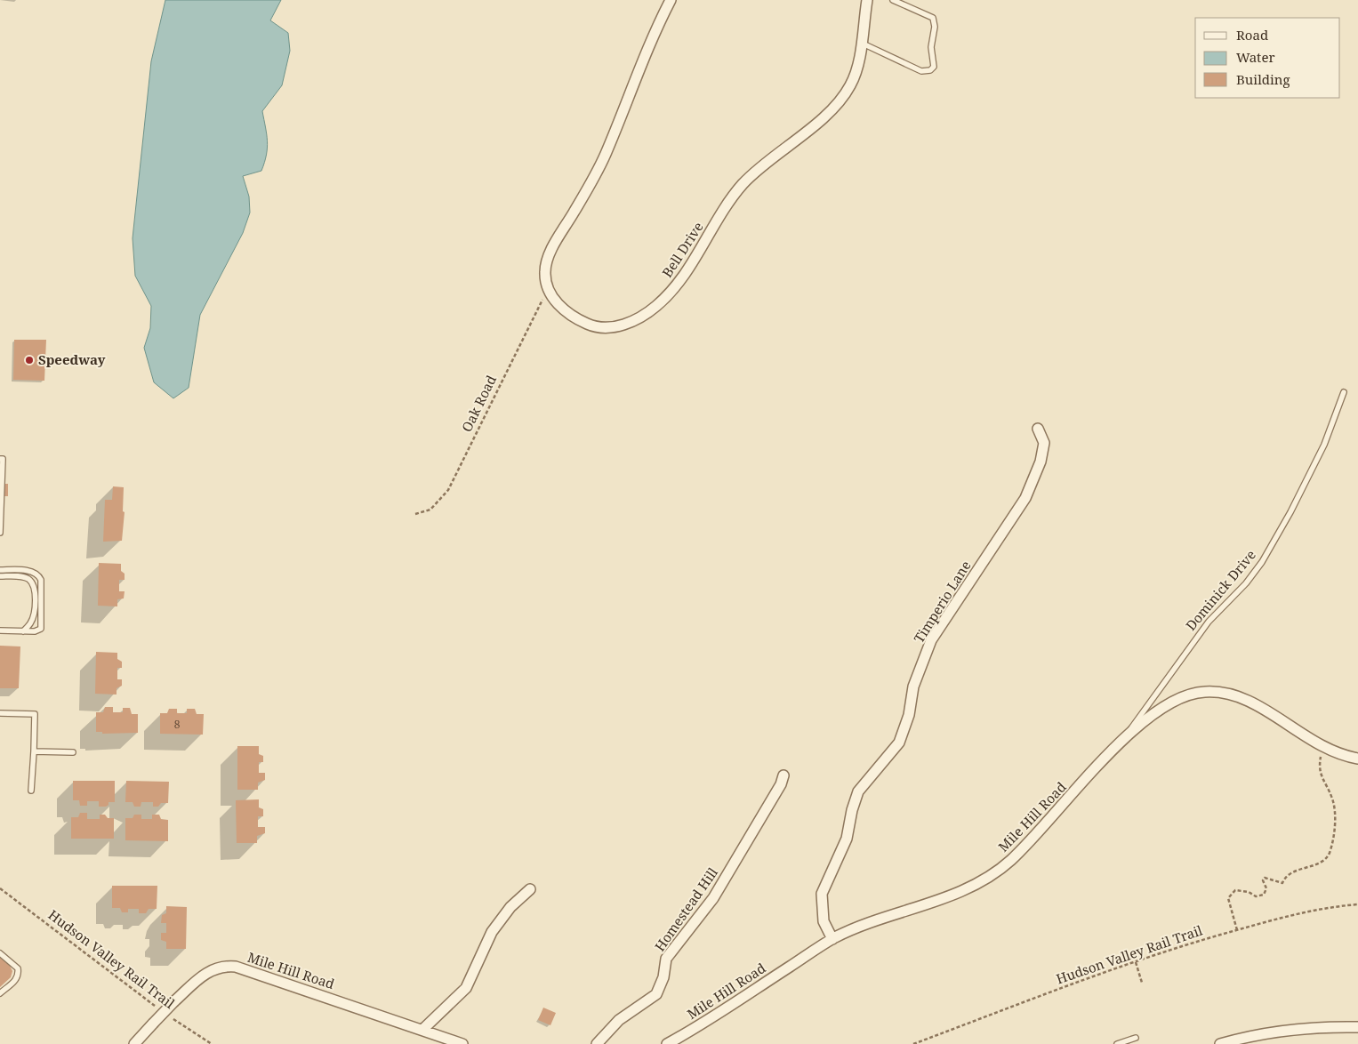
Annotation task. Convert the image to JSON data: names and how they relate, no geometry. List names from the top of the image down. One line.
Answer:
{"streets":{"street":["Bell Drive","Timperio Lane","Mile Hill Road","Homestead Hill"],"lane":["Dominick Drive"],"path":["Oak Road","Hudson Valley Rail Trail"]},"crossings":[["Bell Drive","Oak Road"],["Dominick Drive","Mile Hill Road"],["Timperio Lane","Mile Hill Road"]],"places":["Speedway"],"house_numbers":["8"],"legend":["Road","Water","Building"]}
